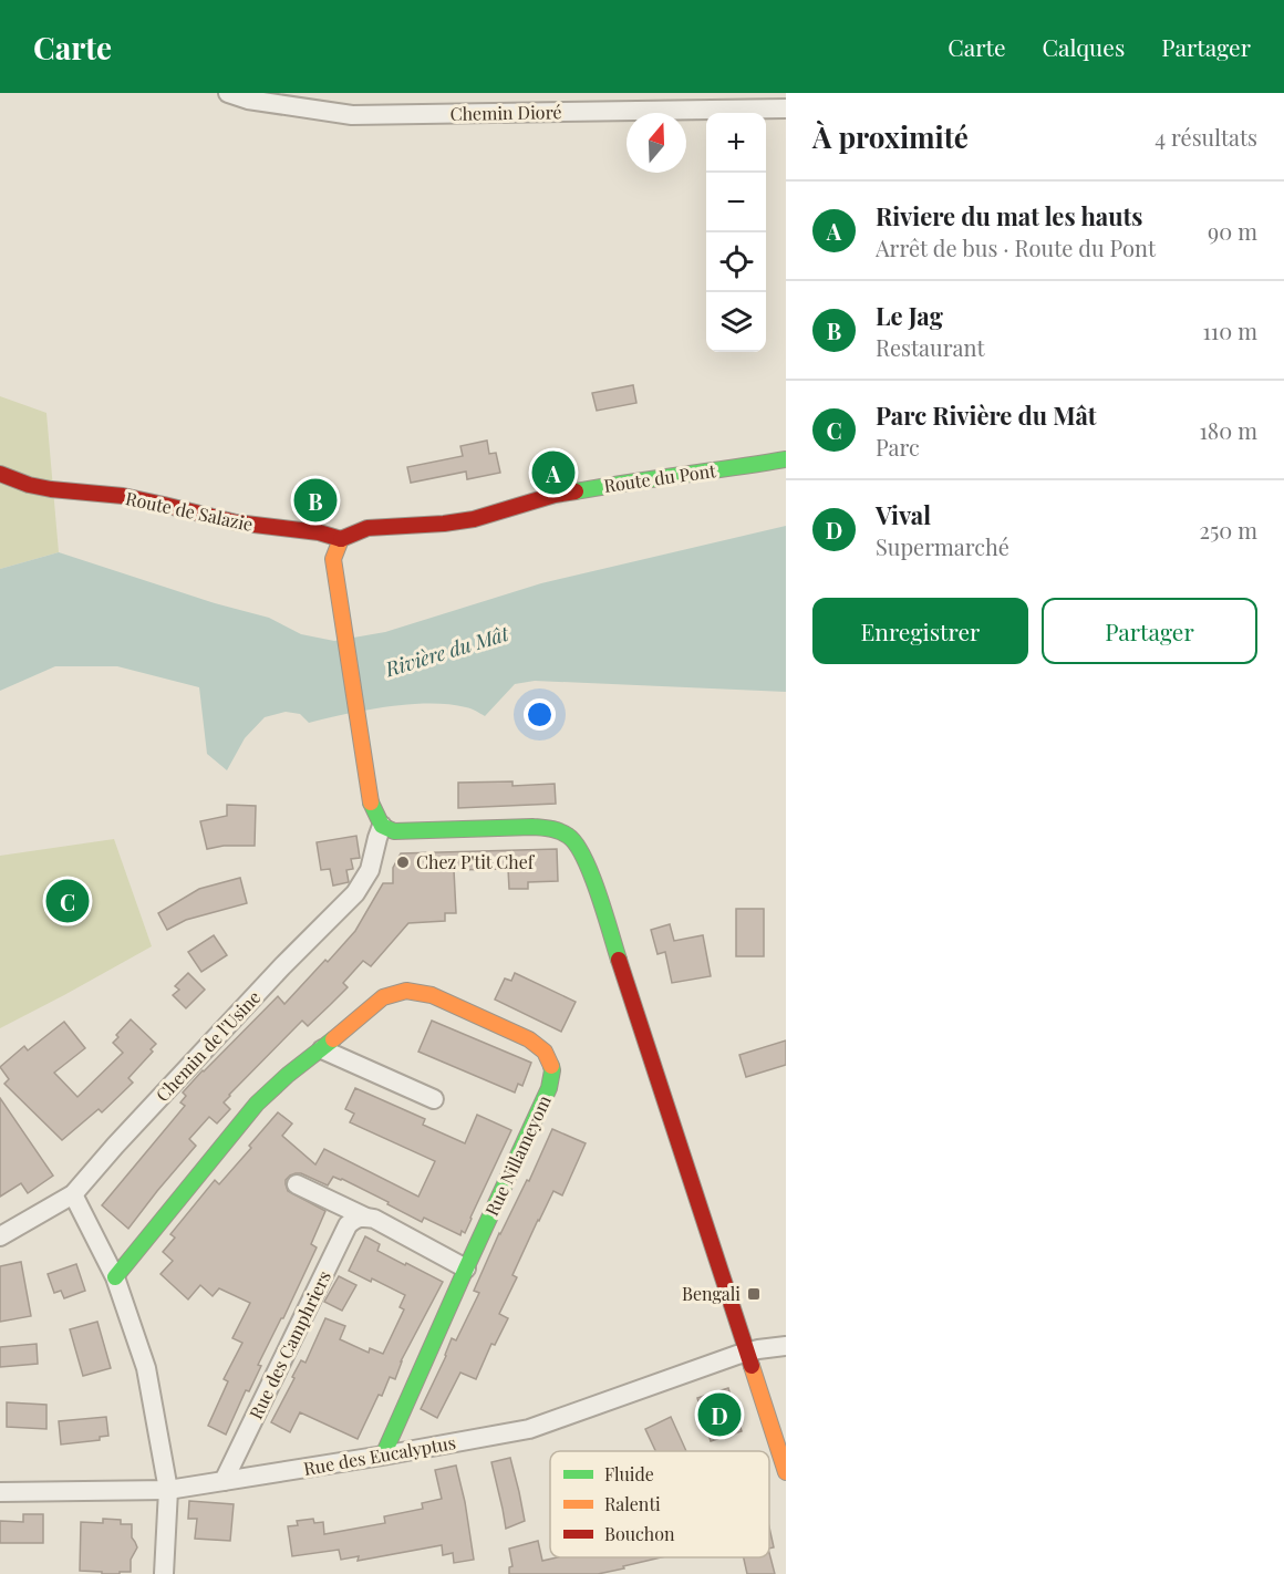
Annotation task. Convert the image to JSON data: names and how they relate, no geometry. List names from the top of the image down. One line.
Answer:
{"streets":{"main road":["Route du Pont","Route de Salazie","Rue Nillameyom"],"street":["Chemin Dioré","Chemin de l'Usine","Rue des Camphriers","Rue des Eucalyptus"]},"crossings":[["Route du Pont","Route de Salazie"],["Rue Nillameyom","Rue des Eucalyptus"],["Rue des Camphriers","Rue des Eucalyptus"]],"water":["Rivière du Mât"],"places":{"other":["Chez P'tit Chef"],"transit":["Bengali"]},"legend":["Fluide","Ralenti","Bouchon"],"north":"top","page":{"header":"Carte","nav":["Carte","Calques","Partager"],"heading":["À proximité","4 résultats"],"map_buttons":["+","−"],"list":[{"mark":"A","name":"Riviere du mat les hauts","note":"Arrêt de bus · Route du Pont","value":"90 m"},{"mark":"B","name":"Le Jag","note":"Restaurant","value":"110 m"},{"mark":"C","name":"Parc Rivière du Mât","note":"Parc","value":"180 m"},{"mark":"D","name":"Vival","note":"Supermarché","value":"250 m"}],"pins":["A","B","C","D"],"buttons":["Enregistrer","Partager"]}}
